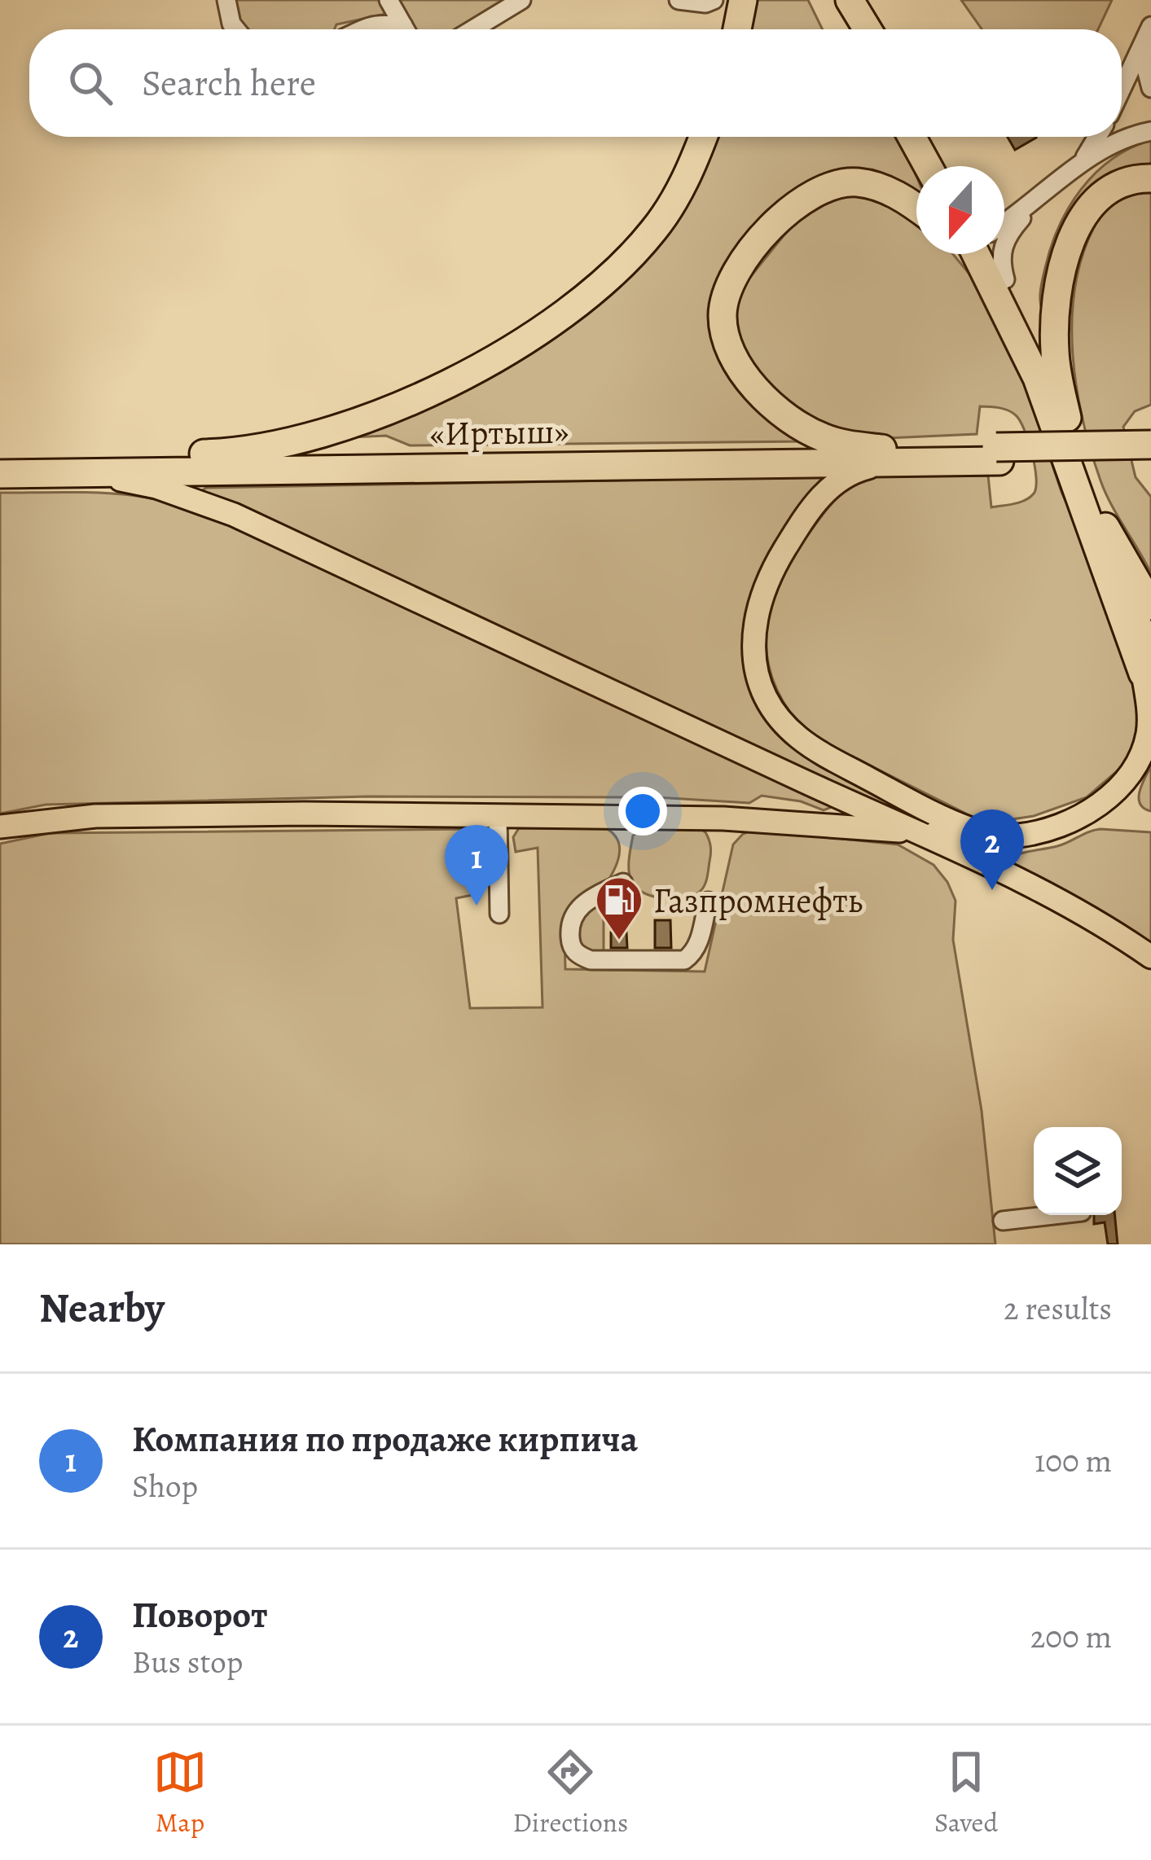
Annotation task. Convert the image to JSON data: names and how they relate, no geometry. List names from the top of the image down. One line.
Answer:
{"streets":{"highway":["«Иртыш»"]},"places":{"fuel station":["Газпромнефть"]},"north":"bottom","page":{"search":"Search here","pins":["2","1"],"heading":["Nearby","2 results"],"list":[{"mark":"1","name":"Компания по продаже кирпича","note":"Shop","value":"100 m"},{"mark":"2","name":"Поворот","note":"Bus stop","value":"200 m"}],"nav":["Map","Directions","Saved"]}}
